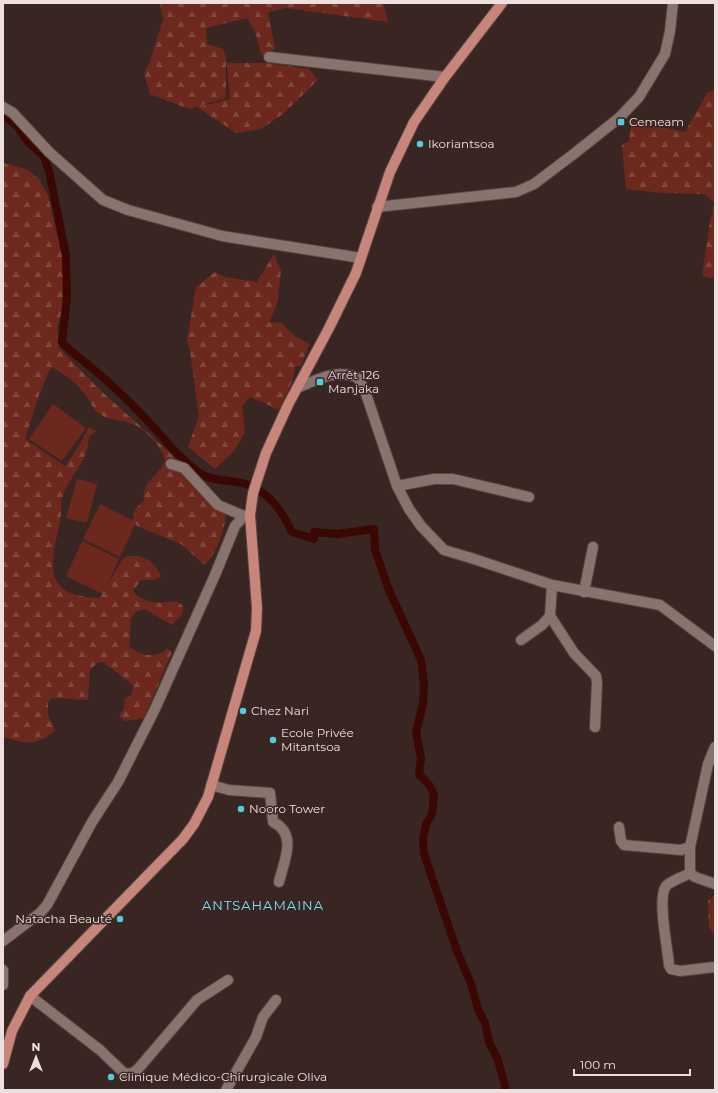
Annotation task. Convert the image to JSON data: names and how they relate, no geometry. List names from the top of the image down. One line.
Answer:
{"districts":["ANTSAHAMAINA"],"places":{"transit":["Cemeam","Arrêt 126 Manjaka"],"other":["Ikoriantsoa","Chez Nari","Ecole Privée Mitantsoa","Nooro Tower","Natacha Beauté","Clinique Médico-Chirurgicale Oliva"]},"scale_bar":"100 m","north":"top"}
